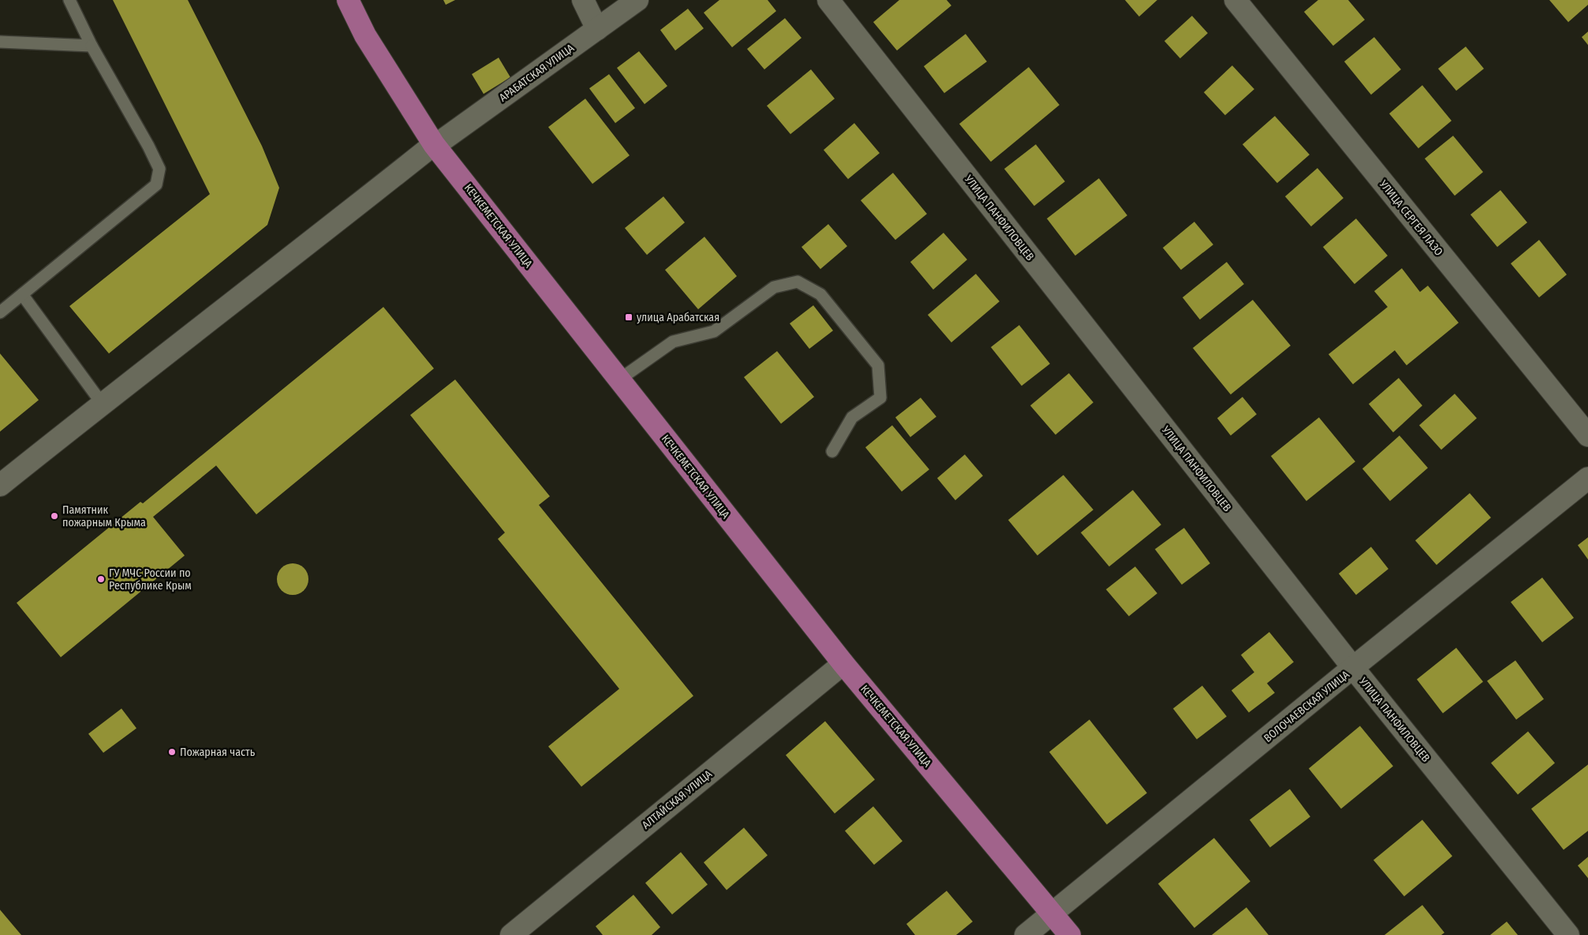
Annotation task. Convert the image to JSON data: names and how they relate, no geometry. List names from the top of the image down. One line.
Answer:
{"streets":{"main road":["КЕЧКЕМЕТСКАЯ УЛИЦА"],"street":["АРАБАТСКАЯ УЛИЦА","УЛИЦА ПАНФИЛОВЦЕВ","УЛИЦА СЕРГЕЯ ЛАЗО","ВОЛОЧАЕВСКАЯ УЛИЦА","АЛТАЙСКАЯ УЛИЦА"]},"crossings":[["АРАБАТСКАЯ УЛИЦА","КЕЧКЕМЕТСКАЯ УЛИЦА"],["УЛИЦА ПАНФИЛОВЦЕВ","ВОЛОЧАЕВСКАЯ УЛИЦА"],["КЕЧКЕМЕТСКАЯ УЛИЦА","ВОЛОЧАЕВСКАЯ УЛИЦА"],["КЕЧКЕМЕТСКАЯ УЛИЦА","АЛТАЙСКАЯ УЛИЦА"]],"places":{"transit":["улица Арабатская"],"other":["Памятник пожарным Крыма","ГУ МЧС России по Республике Крым","Пожарная часть"]}}
